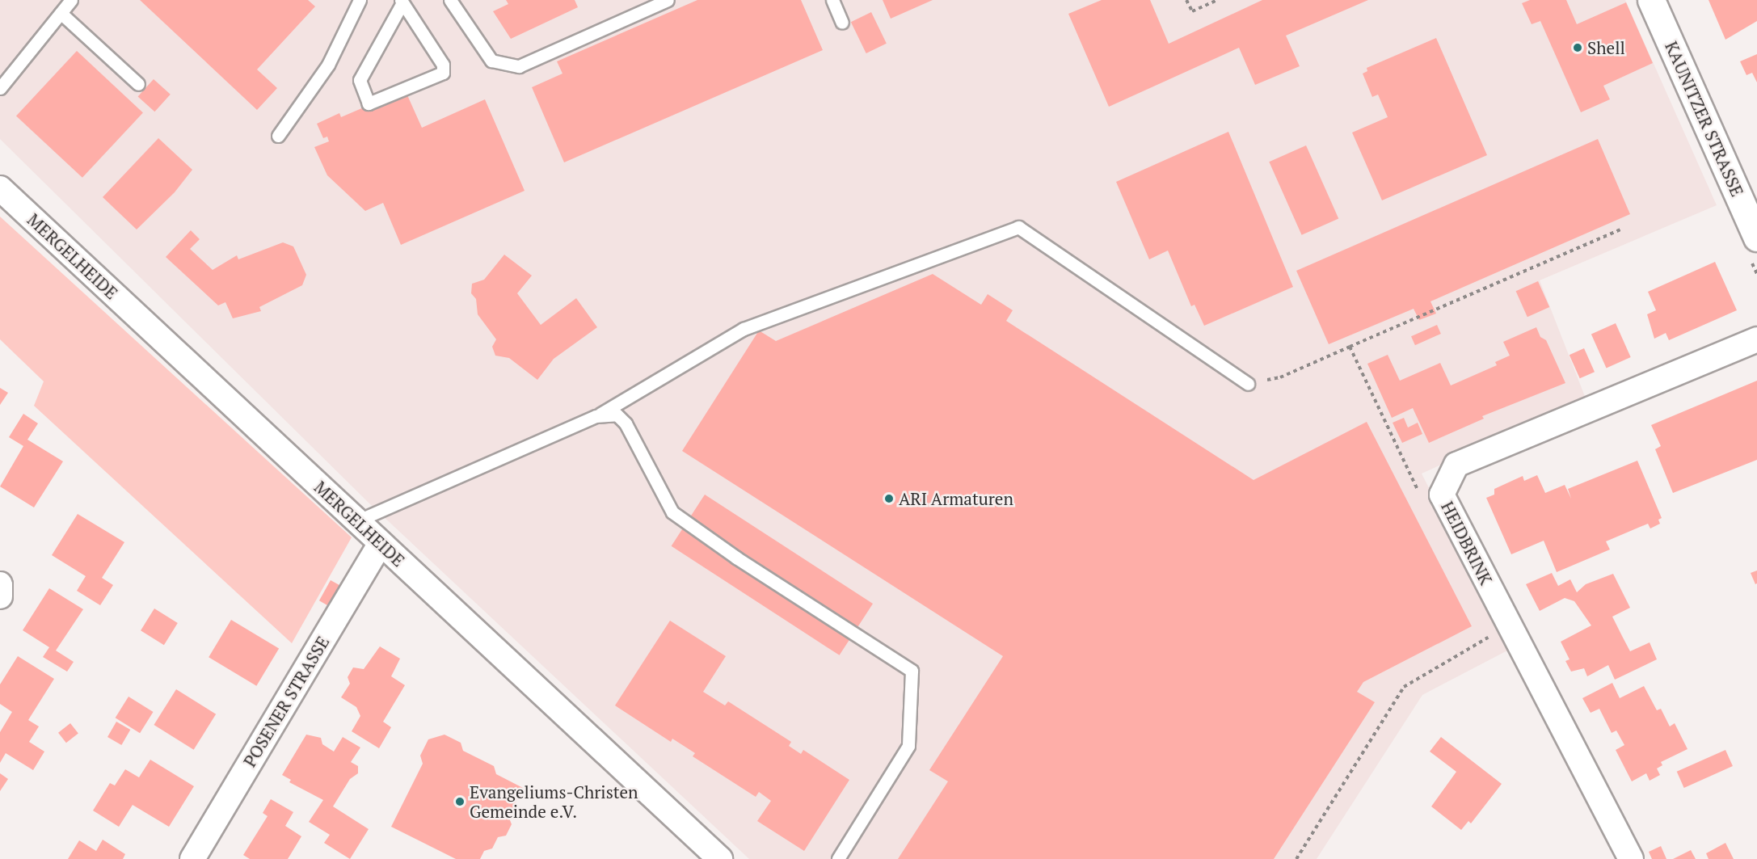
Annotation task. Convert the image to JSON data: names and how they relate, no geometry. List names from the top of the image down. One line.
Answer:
{"streets":{"street":["KAUNITZER STRASSE","MERGELHEIDE","HEIDBRINK","POSENER STRASSE"]},"crossings":[["MERGELHEIDE","POSENER STRASSE"]],"places":["Shell","ARI Armaturen","Evangeliums-Christen Gemeinde e.V."]}
